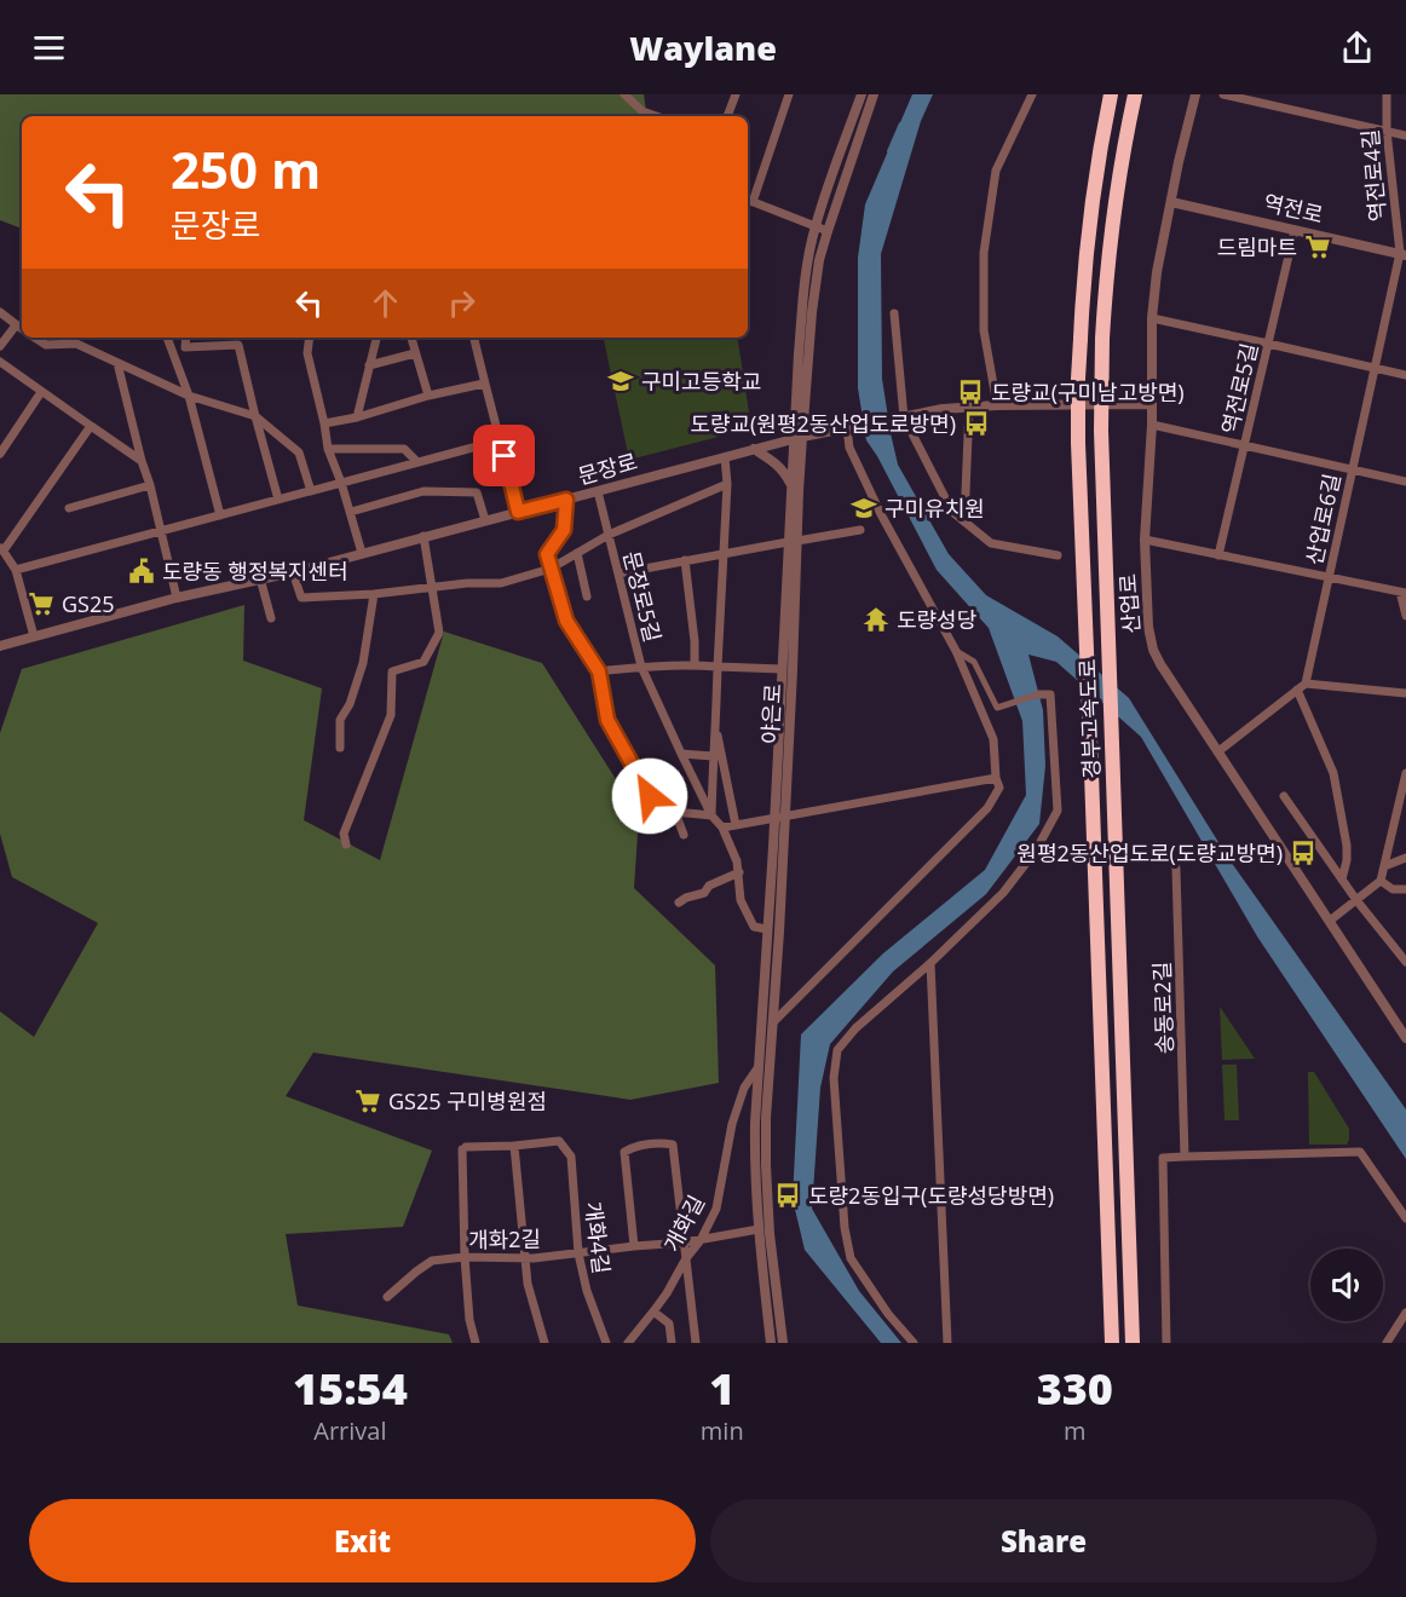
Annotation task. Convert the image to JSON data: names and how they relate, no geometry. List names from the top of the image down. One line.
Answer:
{"streets":{"highway":["경부고속도로"],"street":["역전로4길","역전로","역전로5길","문장로","산업로6길","문장로5길","산업로","야은로","송동로2길","개화길","개화4길","개화2길"]},"crossings":[["역전로4길","역전로"],["역전로4길","산업로6길"],["역전로","역전로5길"],["역전로","산업로6길"],["역전로","산업로"],["문장로","문장로5길"],["문장로","산업로"],["문장로","야은로"],["문장로5길","야은로"],["야은로","개화길"],["개화길","개화2길"],["개화4길","개화2길"]],"places":{"supermarket":["드림마트","GS25","GS25 구미병원점"],"school or university":["구미고등학교","구미유치원"],"bus stop":["도량교(구미남고방면)","도량교(원평2동산업도로방면)","원평2동산업도로(도량교방면)","도량2동입구(도량성당방면)"],"public building":["도량동 행정복지센터"],"temple":["도량성당"]},"page":{"header":"Waylane","turn":["250 m","문장로"],"eta":["15:54","Arrival","1","min","330","m"],"buttons":["Exit","Share"]}}
